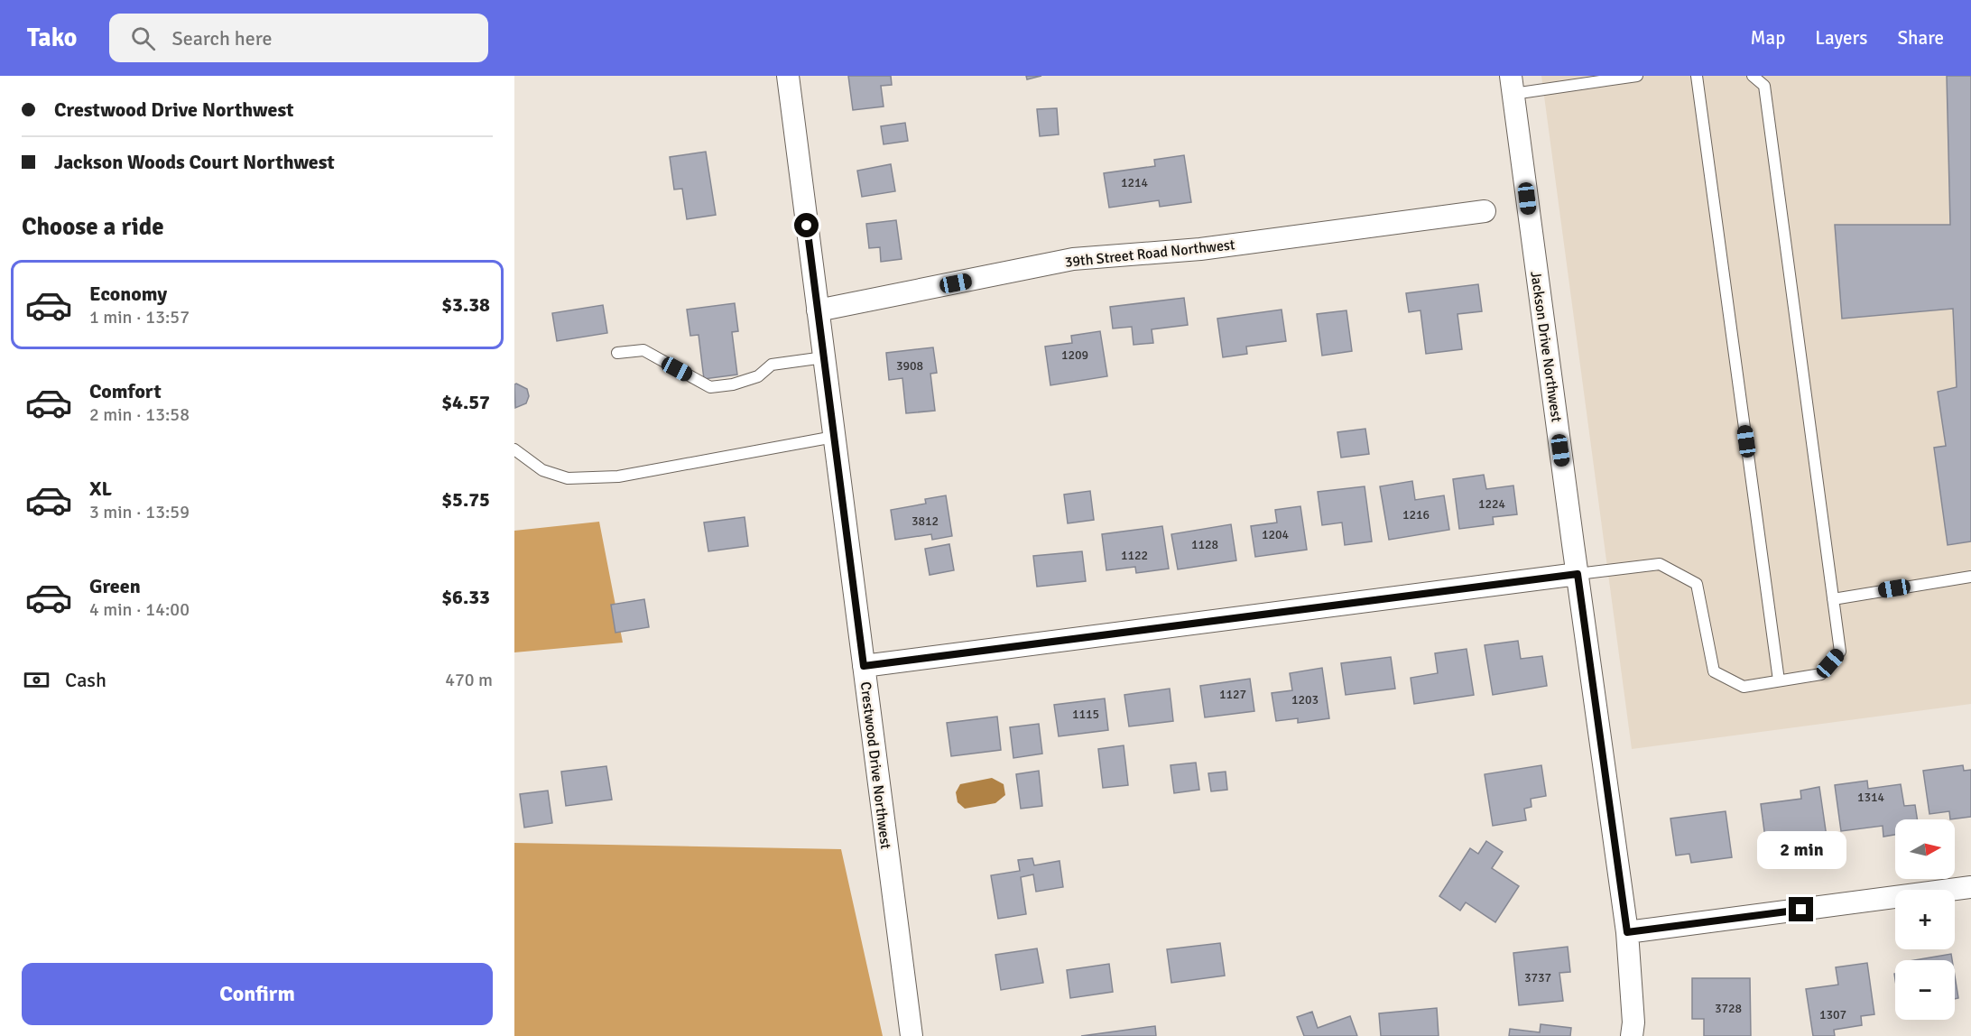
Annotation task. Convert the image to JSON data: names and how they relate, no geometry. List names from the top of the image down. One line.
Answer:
{"streets":{"street":["39th Street Road Northwest","Jackson Drive Northwest","Crestwood Drive Northwest"]},"crossings":[["39th Street Road Northwest","Crestwood Drive Northwest"]],"house_numbers":["1214","1209","3908","1224","1216","3812","1204","1128","1122","1127","1203","1115","1314","3737","3728","1307"],"north":"right","page":{"header":"Tako","search":"Search here","nav":["Map","Layers","Share"],"banner":["Crestwood Drive Northwest","Jackson Woods Court Northwest"],"heading":"Choose a ride","list":[{"name":"Economy","note":"1 min · 13:57","value":"$3.38"},{"name":"Comfort","note":"2 min · 13:58","value":"$4.57"},{"name":"XL","note":"3 min · 13:59","value":"$5.75"},{"name":"Green","note":"4 min · 14:00","value":"$6.33"}],"pay":["Cash","470 m"],"map_buttons":["+","−"],"bubble":"2 min","buttons":"Confirm"}}
